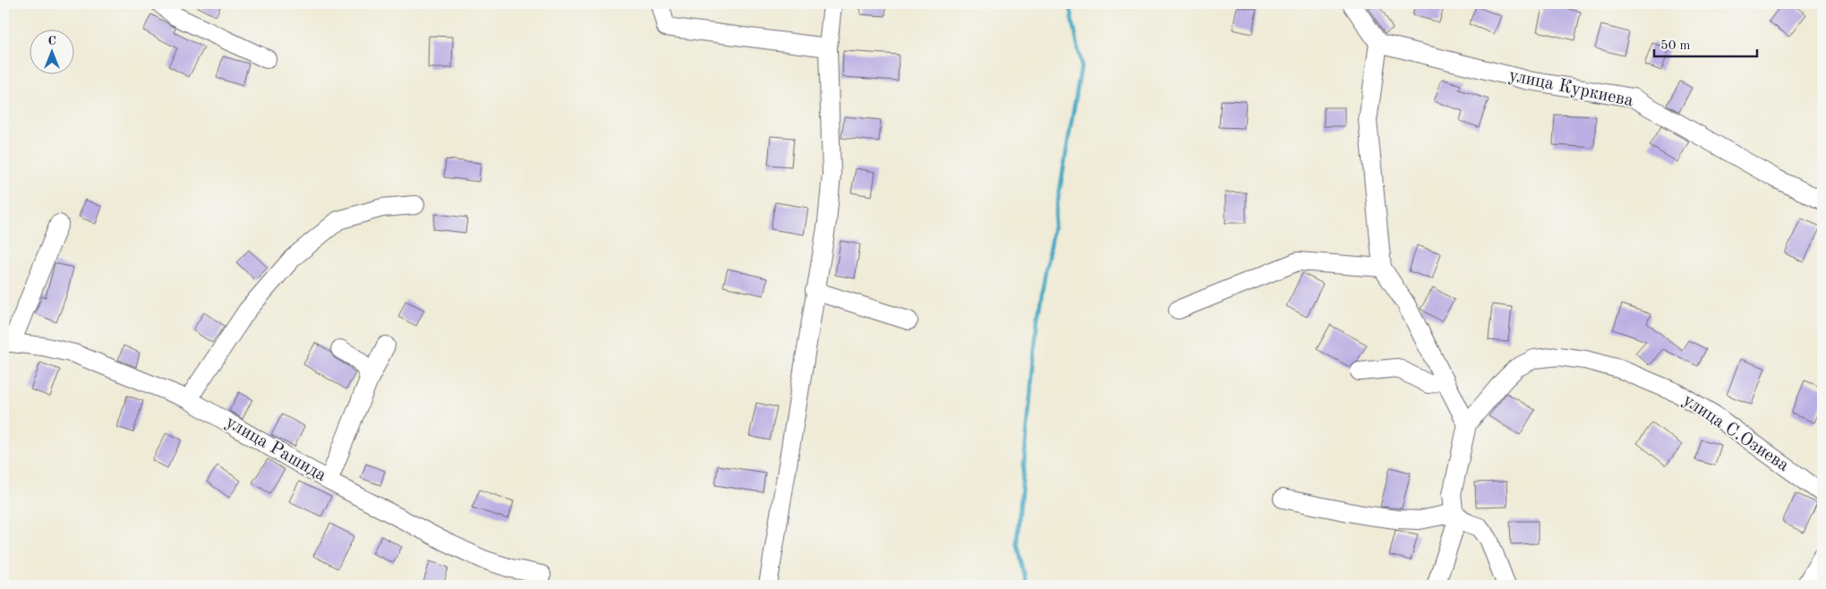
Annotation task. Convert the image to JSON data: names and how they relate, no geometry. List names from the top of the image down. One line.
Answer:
{"streets":{"street":["улица Куркиева","улица С.Озиева","улица Рашида"]},"scale_bar":"50 m","north":"top"}
